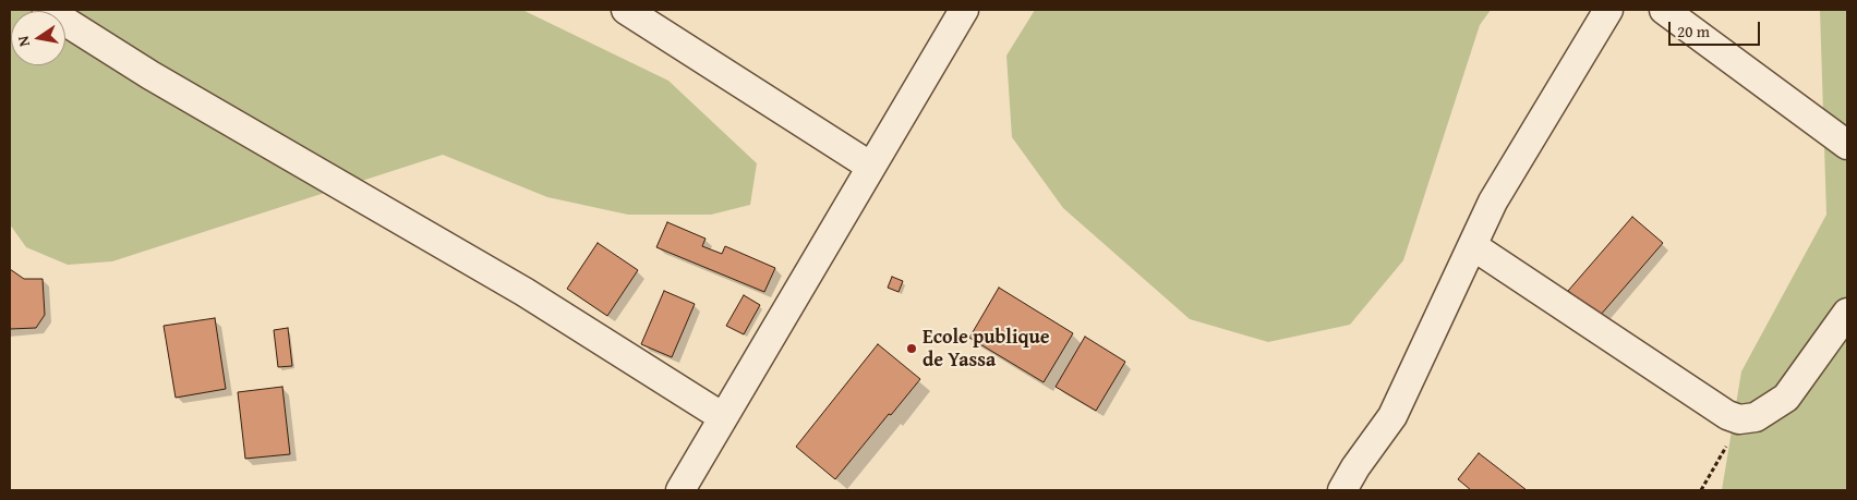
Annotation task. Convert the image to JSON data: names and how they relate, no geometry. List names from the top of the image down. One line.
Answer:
{"places":["Ecole publique de Yassa"],"scale_bar":"20 m","north":"left"}
